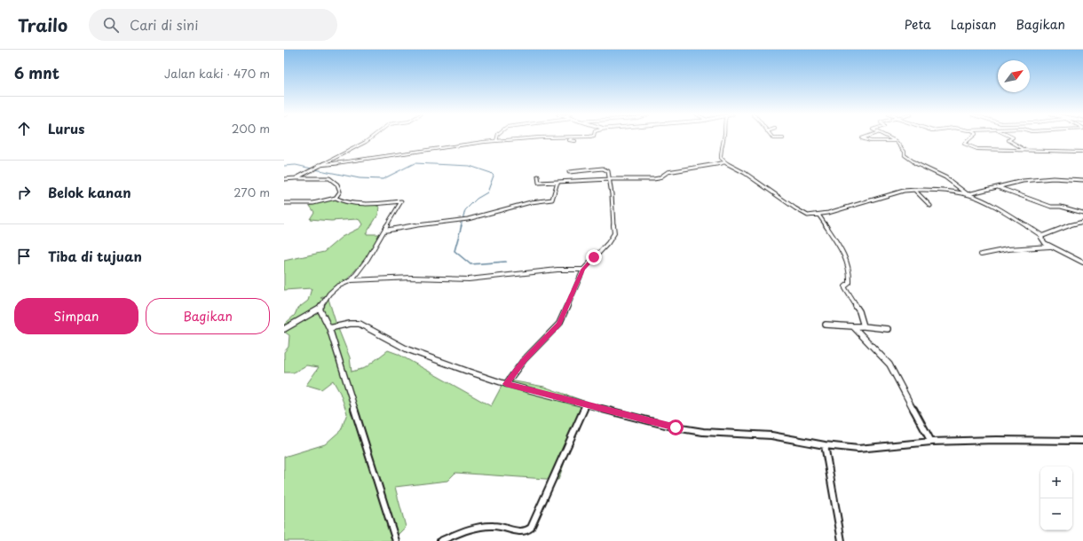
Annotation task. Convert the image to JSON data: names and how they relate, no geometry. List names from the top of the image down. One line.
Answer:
{"north":"top right","page":{"header":"Trailo","search":"Cari di sini","nav":["Peta","Lapisan","Bagikan"],"heading":["6 mnt","Jalan kaki · 470 m"],"list":[["Lurus","200 m"],["Belok kanan","270 m"],"Tiba di tujuan"],"buttons":["Simpan","Bagikan"],"map_buttons":["+","−"]}}
